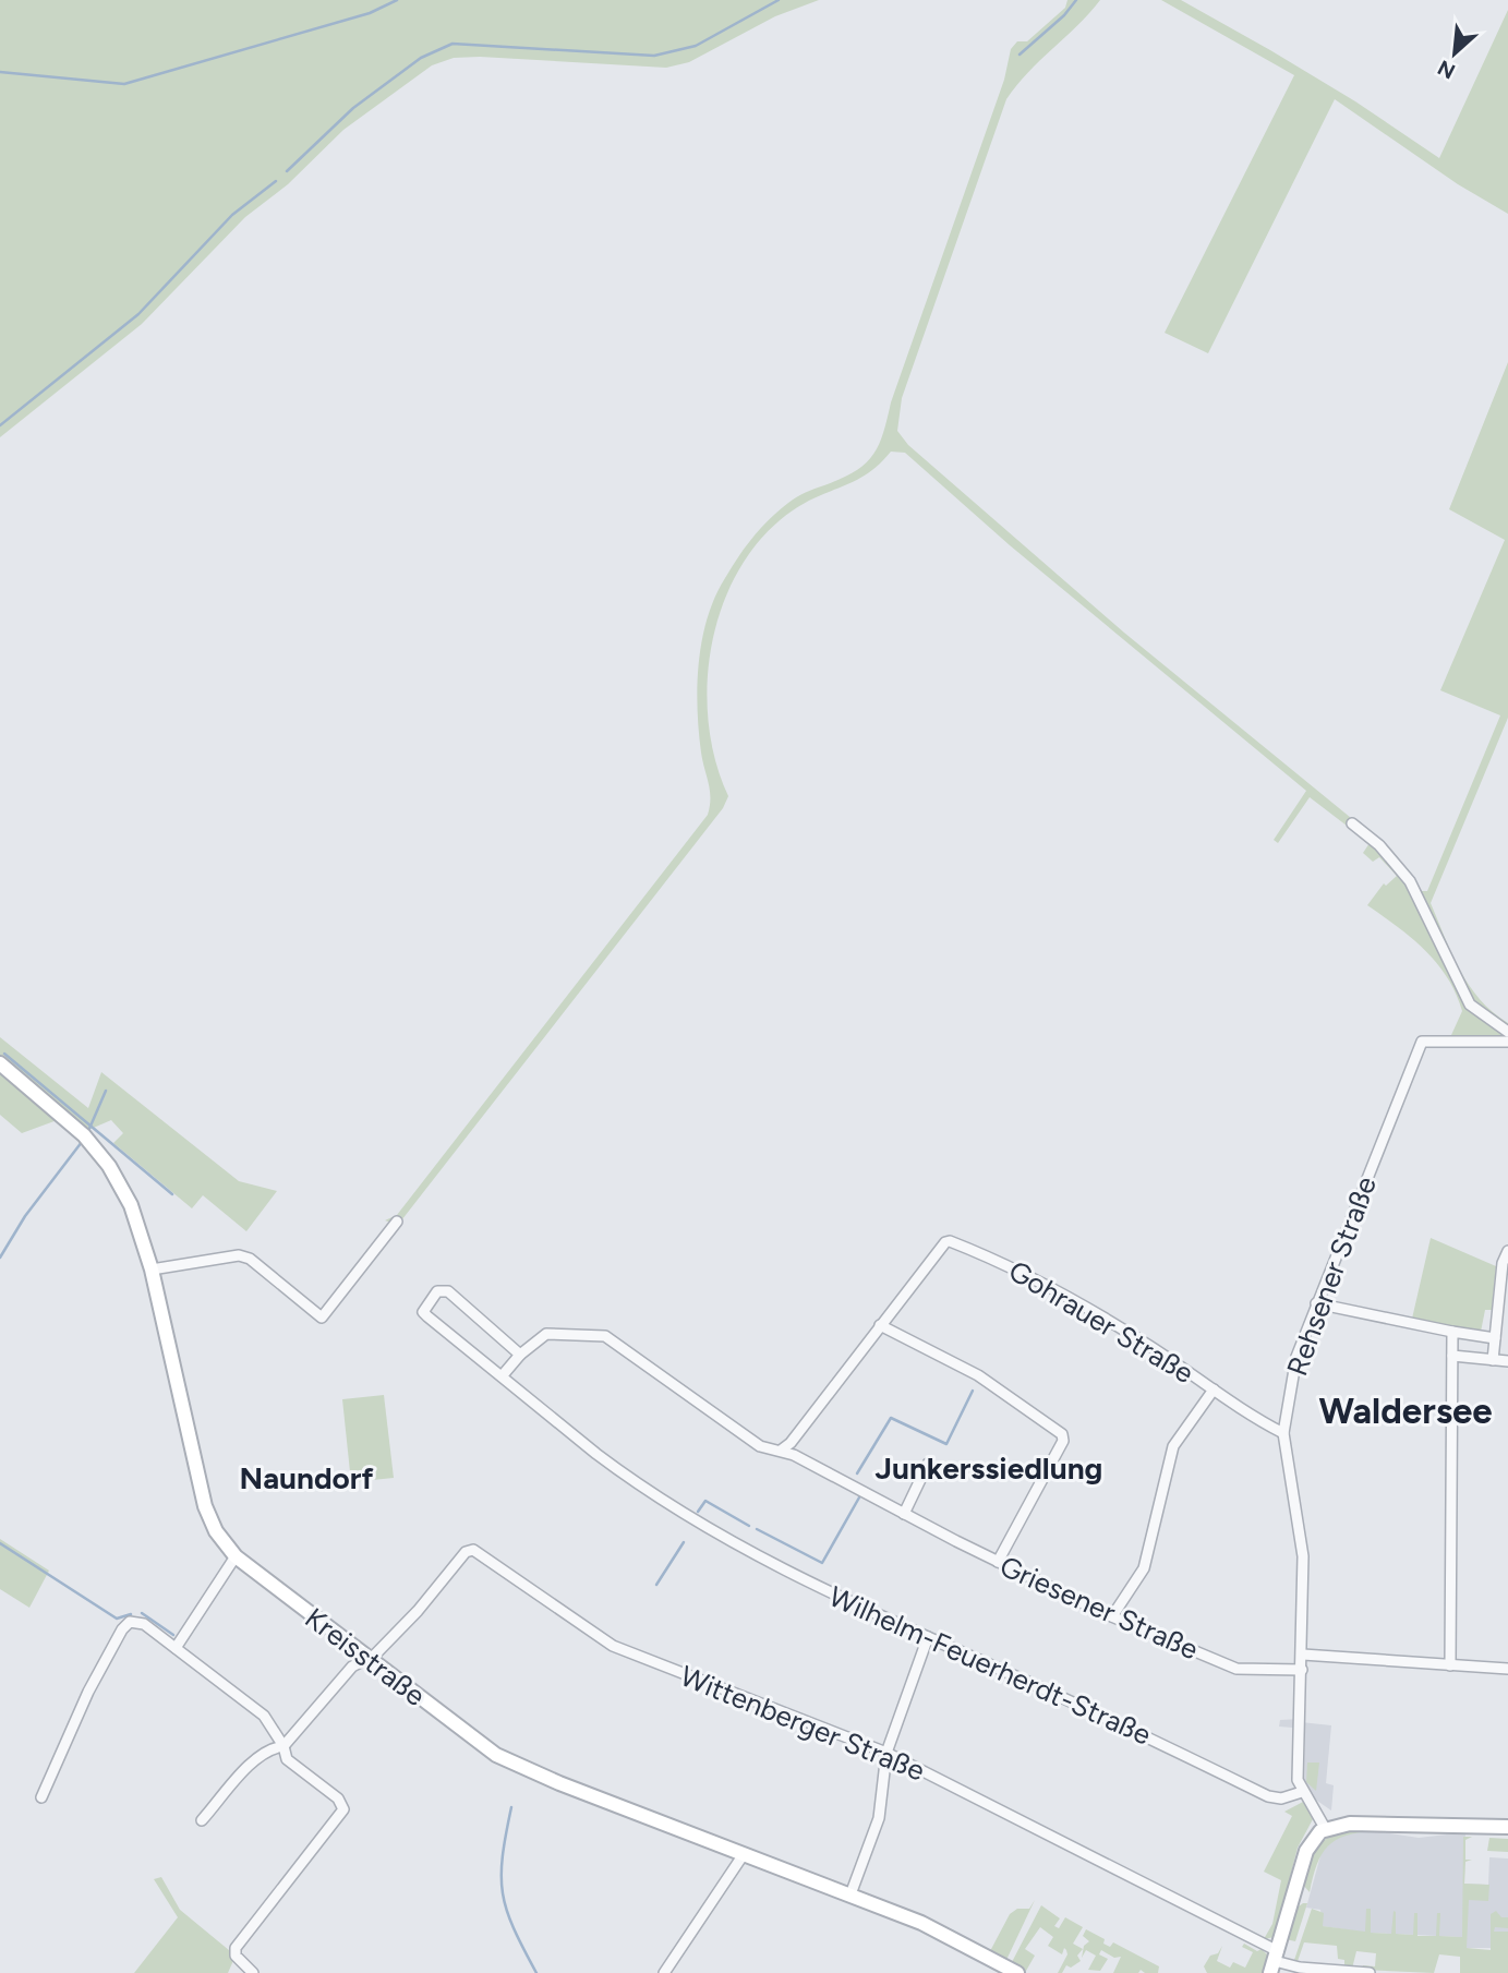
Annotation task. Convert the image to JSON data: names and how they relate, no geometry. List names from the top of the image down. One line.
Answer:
{"streets":{"main road":["Kreisstraße"],"street":["Rehsener Straße","Gohrauer Straße","Griesener Straße","Wilhelm-Feuerherdt-Straße","Wittenberger Straße"]},"crossings":[["Rehsener Straße","Gohrauer Straße"],["Rehsener Straße","Griesener Straße"],["Rehsener Straße","Wilhelm-Feuerherdt-Straße"],["Gohrauer Straße","Griesener Straße"],["Griesener Straße","Wilhelm-Feuerherdt-Straße"],["Kreisstraße","Wittenberger Straße"]],"districts":["Waldersee","Junkerssiedlung","Naundorf"],"north":"bottom left"}
